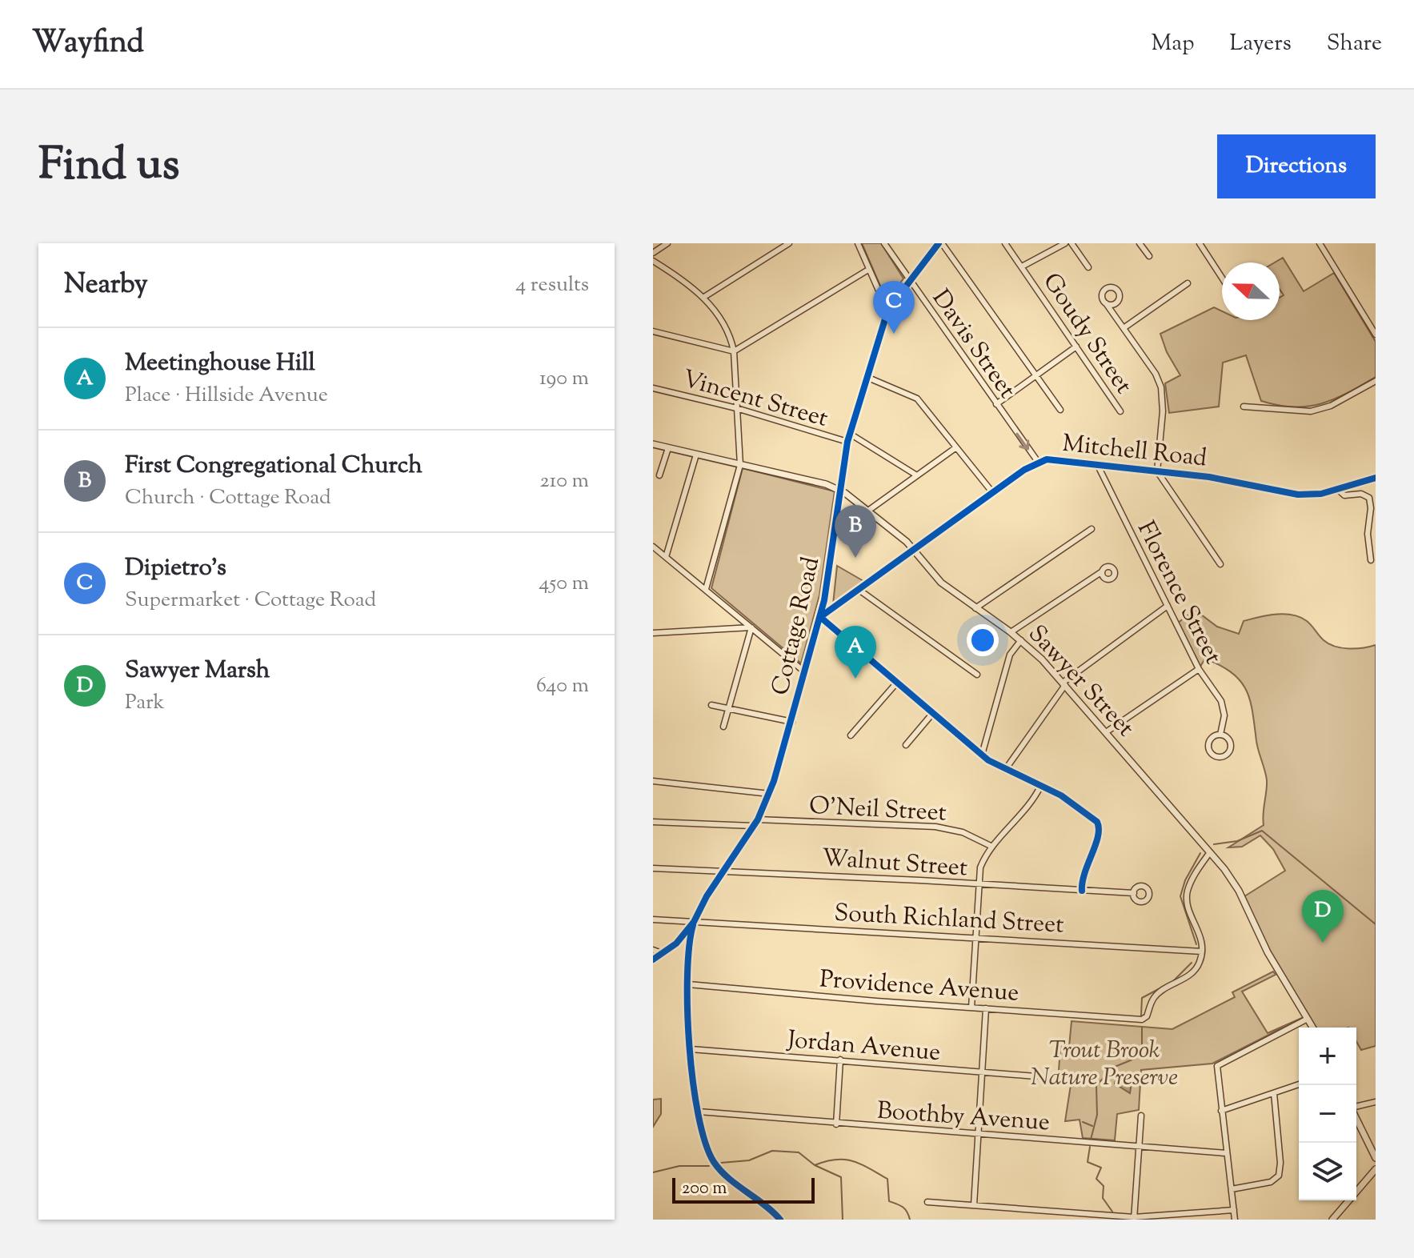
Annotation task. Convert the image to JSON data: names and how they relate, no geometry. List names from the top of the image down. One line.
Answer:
{"streets":{"street":["Goudy Street","Davis Street","Vincent Street","Mitchell Road","Florence Street","Cottage Road","Sawyer Street","O'Neil Street","Walnut Street","South Richland Street","Providence Avenue","Jordan Avenue","Boothby Avenue"]},"crossings":[["Davis Street","Mitchell Road"],["Davis Street","Cottage Road"],["Vincent Street","Cottage Road"],["Mitchell Road","Florence Street"],["Mitchell Road","Cottage Road"],["Mitchell Road","Sawyer Street"],["Cottage Road","Sawyer Street"],["Cottage Road","O'Neil Street"],["Cottage Road","Walnut Street"],["Cottage Road","South Richland Street"],["South Richland Street","Providence Avenue"]],"parks":["Trout Brook Nature Preserve"],"scale_bar":"200 m","north":"left","page":{"header":"Wayfind","nav":["Map","Layers","Share"],"title":"Find us","buttons":"Directions","heading":["Nearby","4 results"],"pins":["C","B","A","D"],"list":[{"mark":"A","name":"Meetinghouse Hill","note":"Place · Hillside Avenue","value":"190 m"},{"mark":"B","name":"First Congregational Church","note":"Church · Cottage Road","value":"210 m"},{"mark":"C","name":"Dipietro's","note":"Supermarket · Cottage Road","value":"450 m"},{"mark":"D","name":"Sawyer Marsh","note":"Park","value":"640 m"}],"map_buttons":["+","−"],"scale":"200 m"}}
